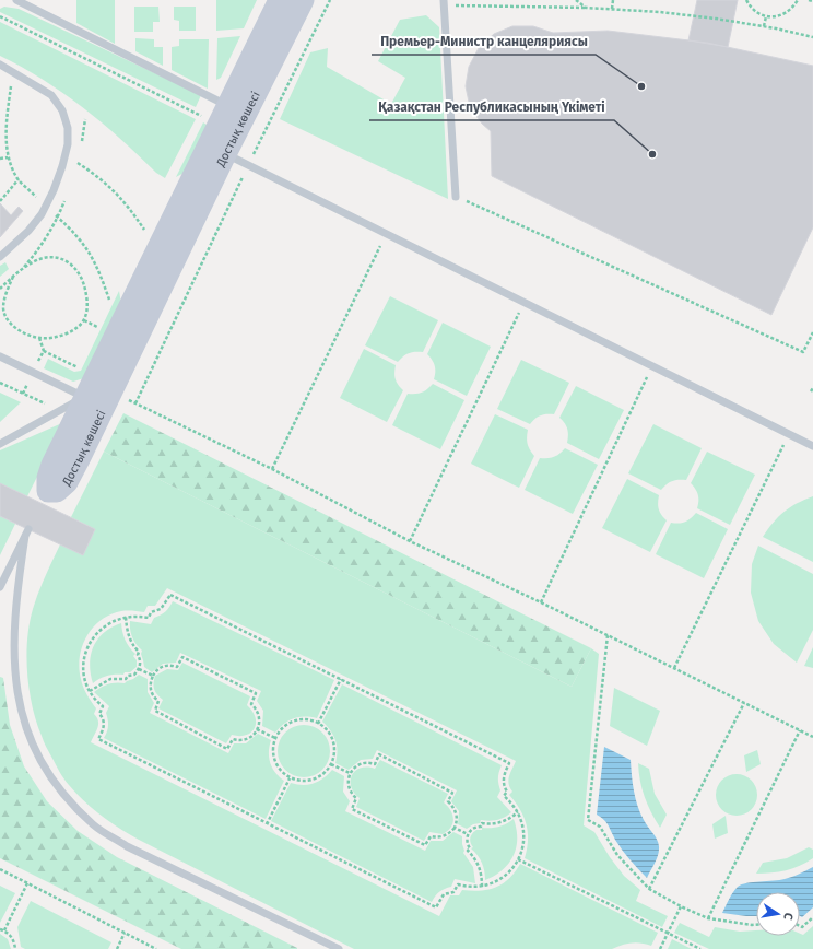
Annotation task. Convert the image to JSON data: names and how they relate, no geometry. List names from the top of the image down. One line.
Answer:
{"streets":{"street":["Достық көшесі"]},"places":["Премьер-Министр канцеляриясы","Қазақстан Республикасының Үкіметі"],"north":"right"}
